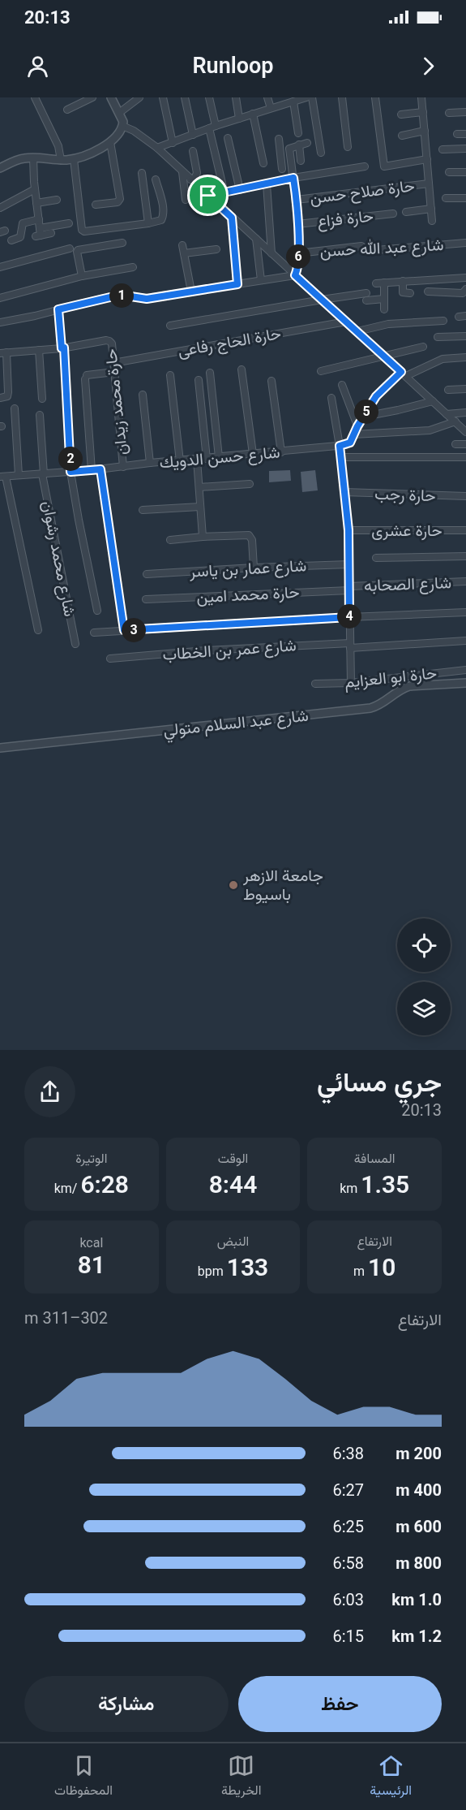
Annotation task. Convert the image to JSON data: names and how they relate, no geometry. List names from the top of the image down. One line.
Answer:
{"streets":{"street":["حارة صلاح حسن","حارة فزاع","شارع عبد الله حسن","حارة الحاج رفاعى","حارة محمد زيدان","شارع حسن الدويك","حارة رجب","حارة عشرى","شارع محمد رشوان","شارع عمار بن ياسر","شارع الصحابه","حارة محمد امين","شارع عمر بن الخطاب","حارة ابو العزايم","شارع عبد السلام متولي"]},"crossings":[["حارة الحاج رفاعى","حارة محمد زيدان"],["حارة محمد زيدان","شارع حسن الدويك"],["شارع حسن الدويك","شارع محمد رشوان"],["شارع الصحابه","حارة محمد امين"]],"places":["جامعة الازهر باسيوط"],"page":{"status":"20:13","header":"Runloop","pins":["6","1","5","2","4","3"],"heading":["جري مسائي","20:13"],"stats":[["المسافة","1.35 km"],["الوقت","8:44"],["الوتيرة","6:28 /km"],["الارتفاع","10 m"],["النبض","133 bpm"],["kcal","81"]],"chart":["الارتفاع","302–311 m"],"list":[{"name":"200 m","note":"6:38"},{"name":"400 m","note":"6:27"},{"name":"600 m","note":"6:25"},{"name":"800 m","note":"6:58"},{"name":"1.0 km","note":"6:03"},{"name":"1.2 km","note":"6:15"}],"buttons":["حفظ","مشاركة"],"tabs":["الرئيسية","الخريطة","المحفوظات"]}}
